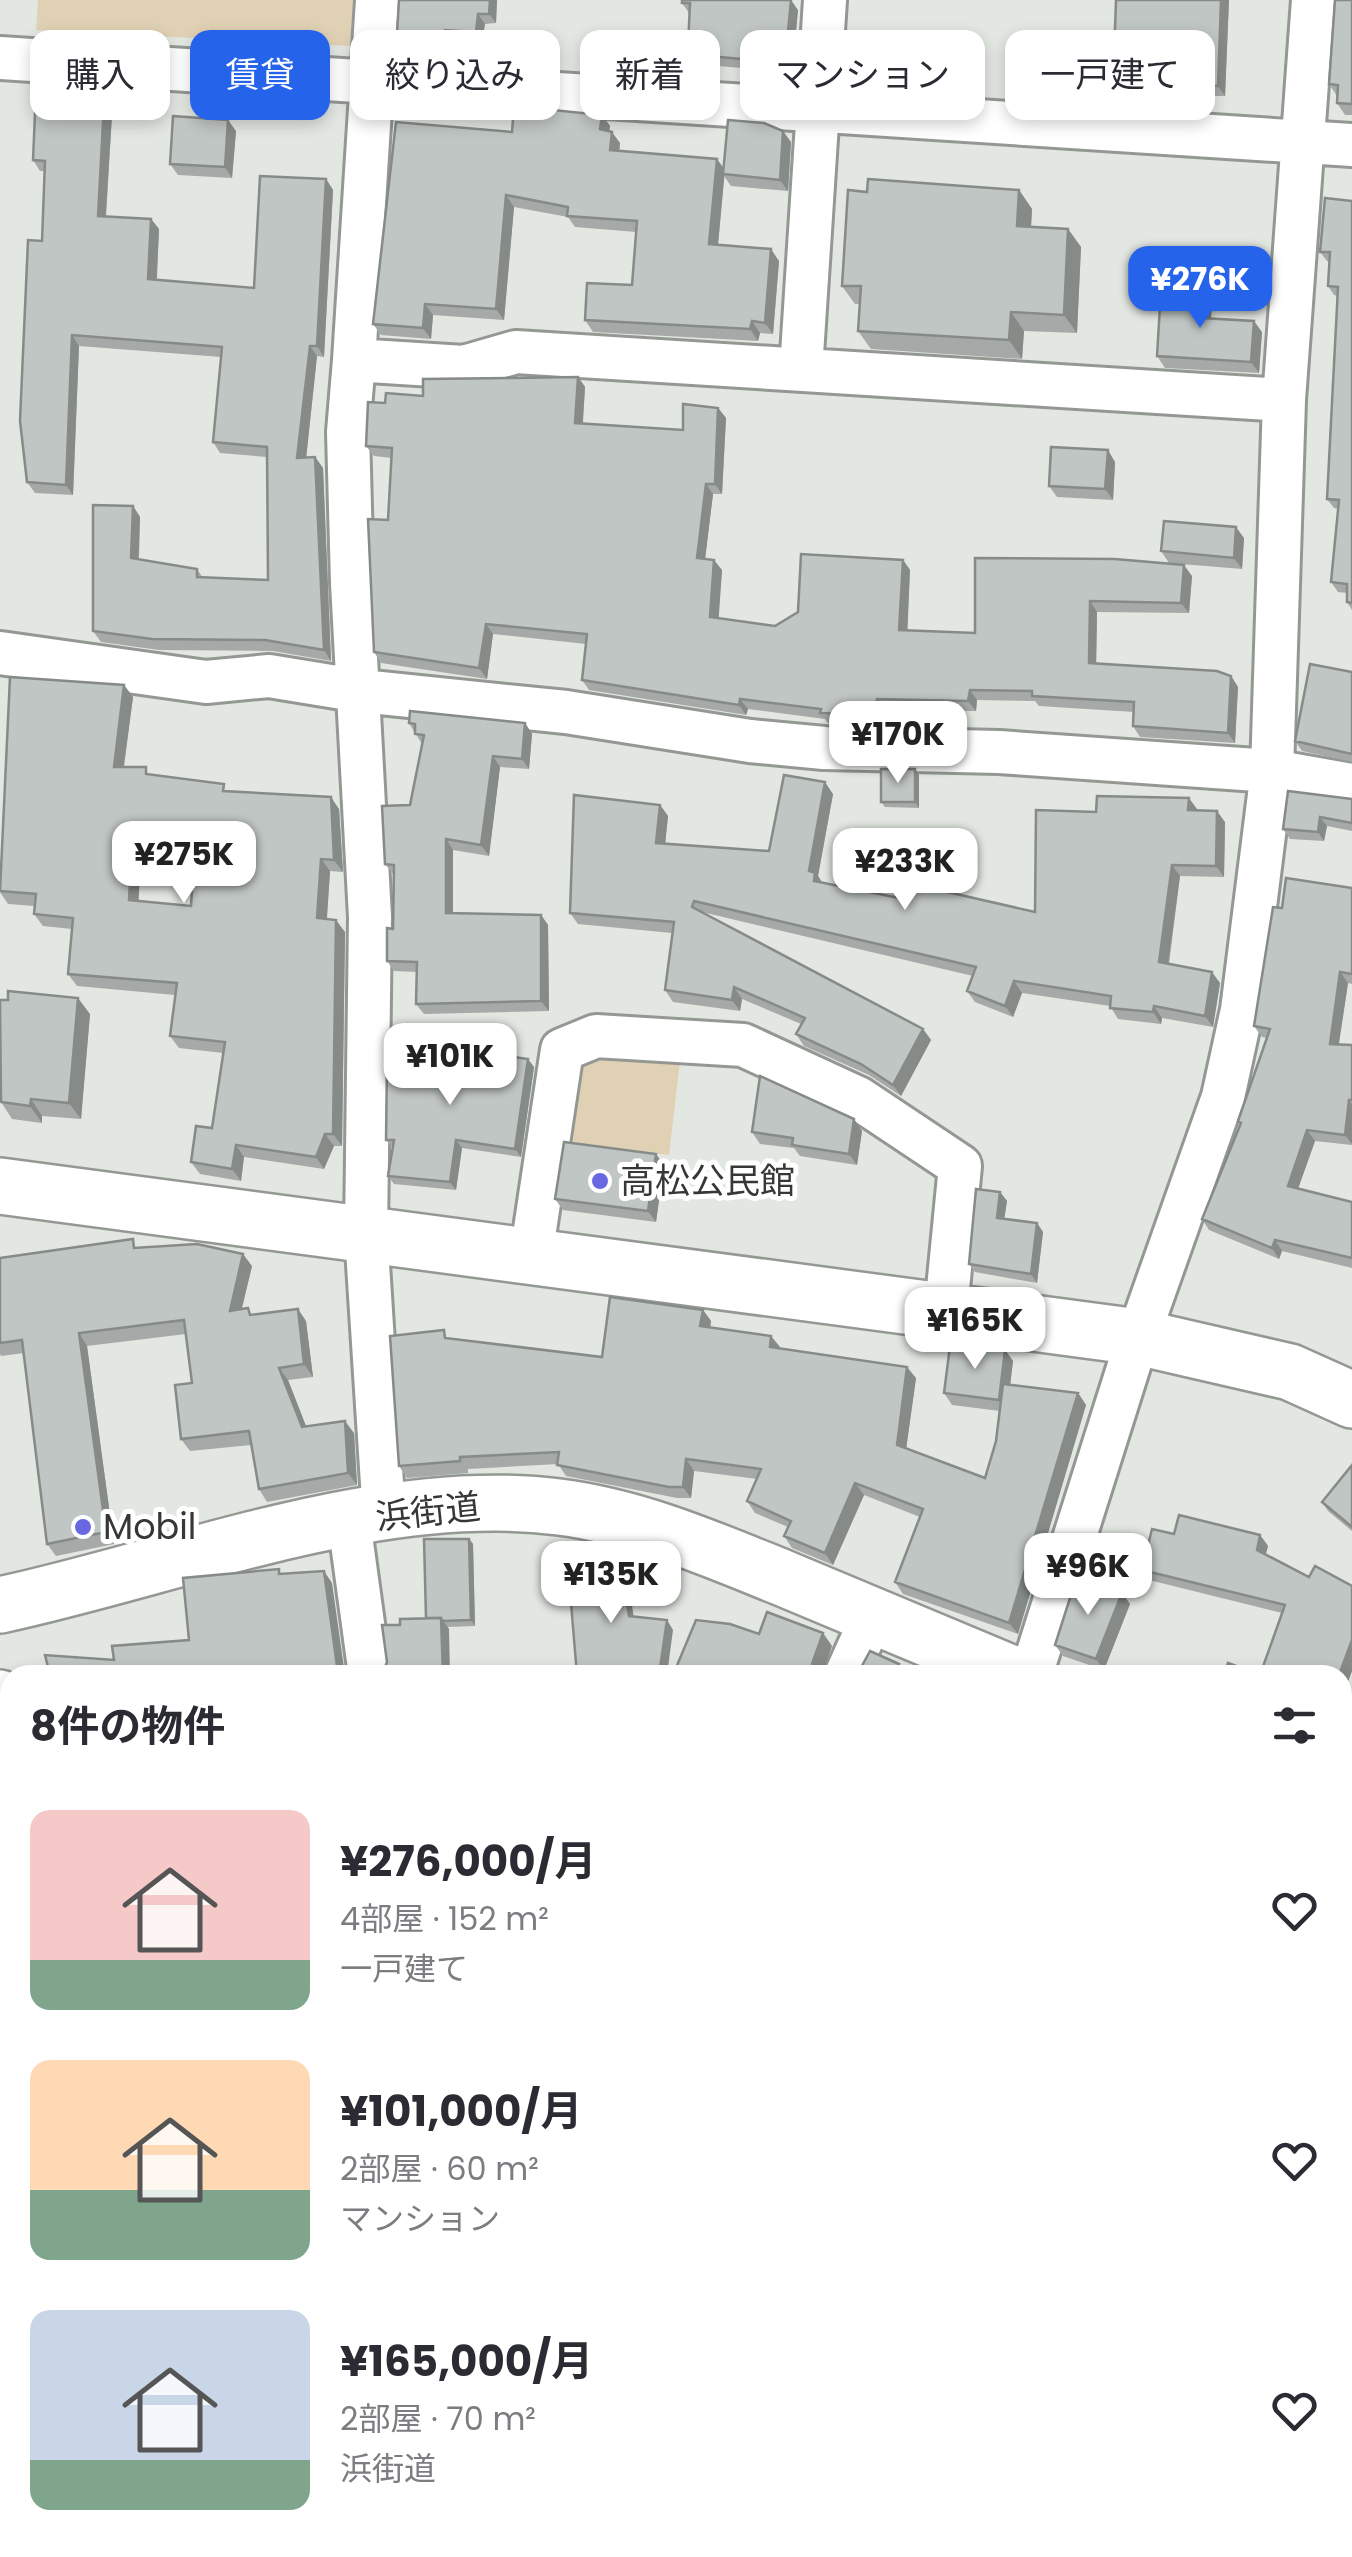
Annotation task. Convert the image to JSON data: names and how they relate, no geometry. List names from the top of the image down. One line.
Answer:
{"streets":{"street":["浜街道"]},"places":["高松公民館","Mobil"],"page":{"chip":["購入","賃貸","絞り込み","新着","マンション","一戸建て"],"price":["¥276K","¥170K","¥275K","¥233K","¥101K","¥165K","¥96K","¥135K"],"heading":"8件の物件","list":[{"name":"¥276,000/月","note":"4部屋 · 152 m² · 一戸建て"},{"name":"¥101,000/月","note":"2部屋 · 60 m² · マンション"},{"name":"¥165,000/月","note":"2部屋 · 70 m² · 浜街道"}]}}
